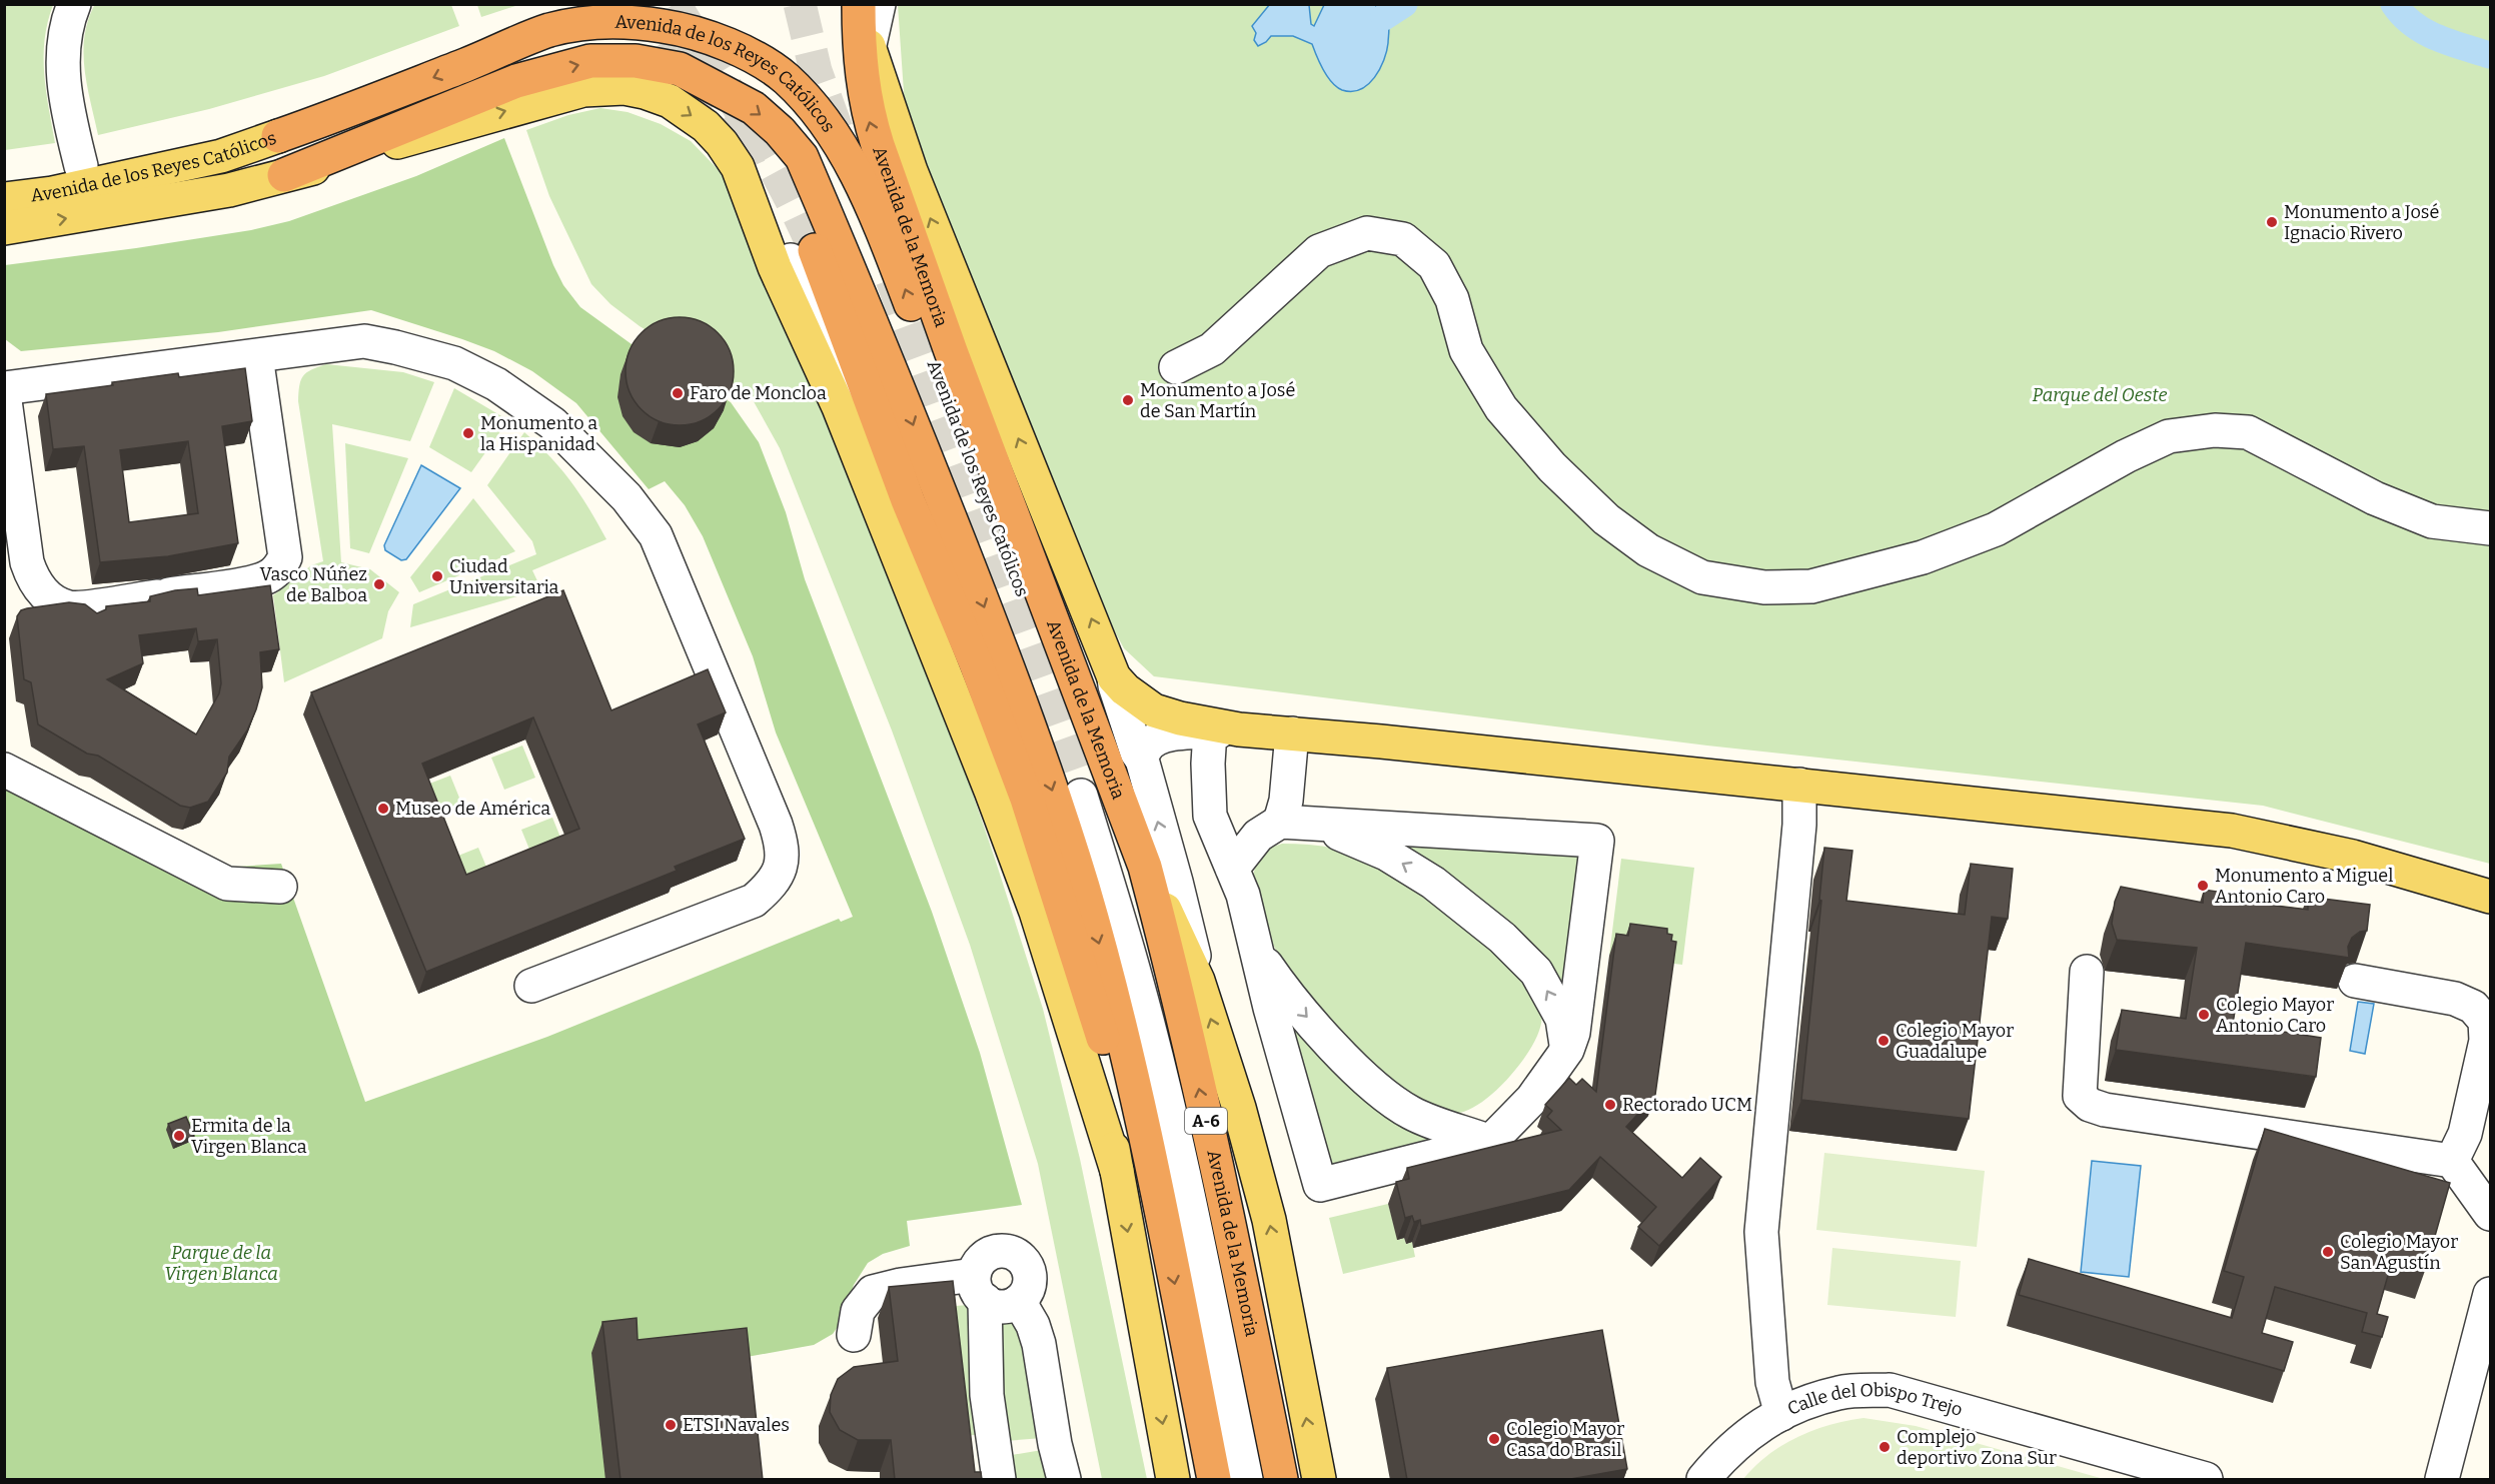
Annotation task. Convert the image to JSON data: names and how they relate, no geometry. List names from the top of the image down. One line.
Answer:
{"streets":{"highway":["Avenida de los Reyes Católicos","Avenida de la Memoria","A-6"],"street":["Calle del Obispo Trejo"]},"crossings":[["Avenida de los Reyes Católicos","Avenida de la Memoria"]],"parks":["Parque del Oeste","Parque de la Virgen Blanca"],"places":["Monumento a José Ignacio Rivero","Faro de Moncloa","Monumento a José de San Martín","Monumento a la Hispanidad","Ciudad Universitaria","Vasco Núñez de Balboa","Museo de América","Monumento a Miguel Antonio Caro","Colegio Mayor Antonio Caro","Colegio Mayor Guadalupe","Rectorado UCM","Ermita de la Virgen Blanca","Colegio Mayor San Agustín","ETSI Navales","Colegio Mayor Casa do Brasil","Complejo deportivo Zona Sur"]}
